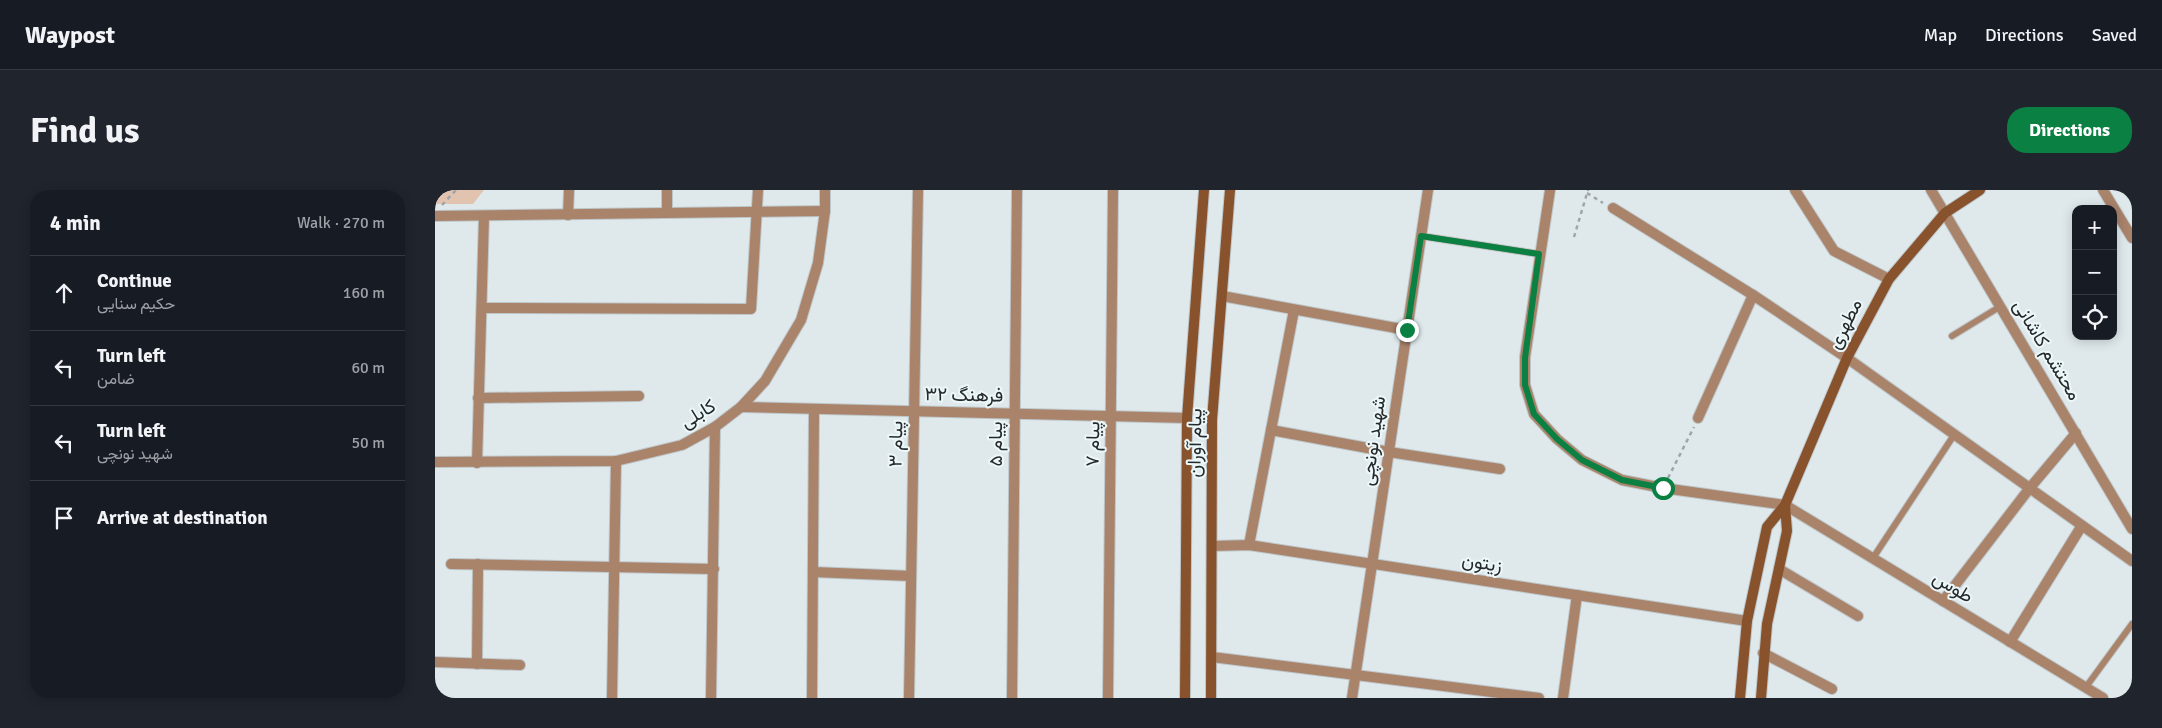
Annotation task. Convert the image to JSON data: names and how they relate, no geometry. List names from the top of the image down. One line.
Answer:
{"streets":{"main road":["مطهری","پیام آوران"],"street":["محتشم کاشانی","فرهنگ ۳۲","کابلی","شهید نونچی","پیام ۳","پیام ۵","پیام ۷","زیتون","طوس"]},"crossings":[["مطهری","محتشم کاشانی"],["مطهری","زیتون"],["مطهری","طوس"],["فرهنگ ۳۲","کابلی"],["فرهنگ ۳۲","پیام آوران"],["فرهنگ ۳۲","پیام ۳"],["فرهنگ ۳۲","پیام ۵"],["فرهنگ ۳۲","پیام ۷"],["شهید نونچی","زیتون"],["پیام آوران","زیتون"]],"page":{"header":"Waypost","nav":["Map","Directions","Saved"],"buttons":"Directions","title":"Find us","heading":["4 min","Walk · 270 m"],"map_buttons":["+","−"],"list":[["Continue","حکیم سنایی","160 m"],["Turn left","ضامن","60 m"],["Turn left","شهید نونچی","50 m"],"Arrive at destination"]}}
